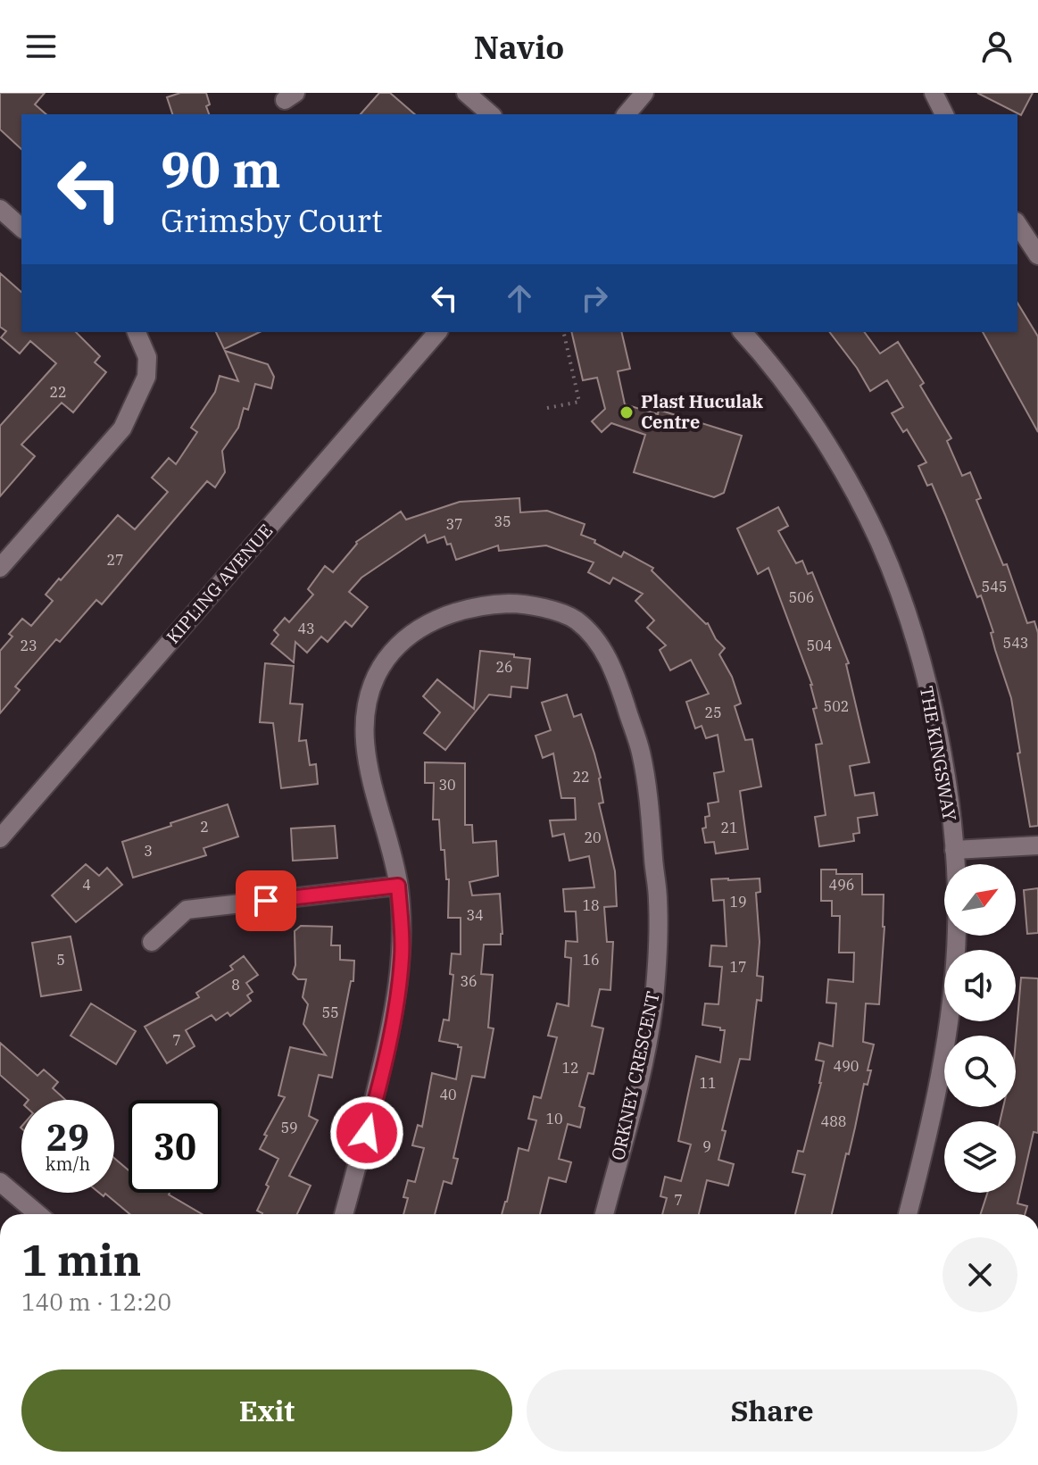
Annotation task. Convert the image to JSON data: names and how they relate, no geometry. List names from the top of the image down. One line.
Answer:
{"streets":{"street":["KIPLING AVENUE","THE KINGSWAY","ORKNEY CRESCENT"]},"places":["Plast Huculak Centre"],"house_numbers":["22","35","37","27","545","506","43","543","23","504","26","502","25","22","30","2","21","20","3","4","496","19","18","34","5","16","17","36","8","55","7","490","12","11","40","10","488","59","9","7"],"north":"top right","page":{"header":"Navio","turn":["90 m","Grimsby Court"],"speed":"29 km/h","limit":"30","heading":["1 min","140 m · 12:20"],"buttons":["Exit","Share"]}}
